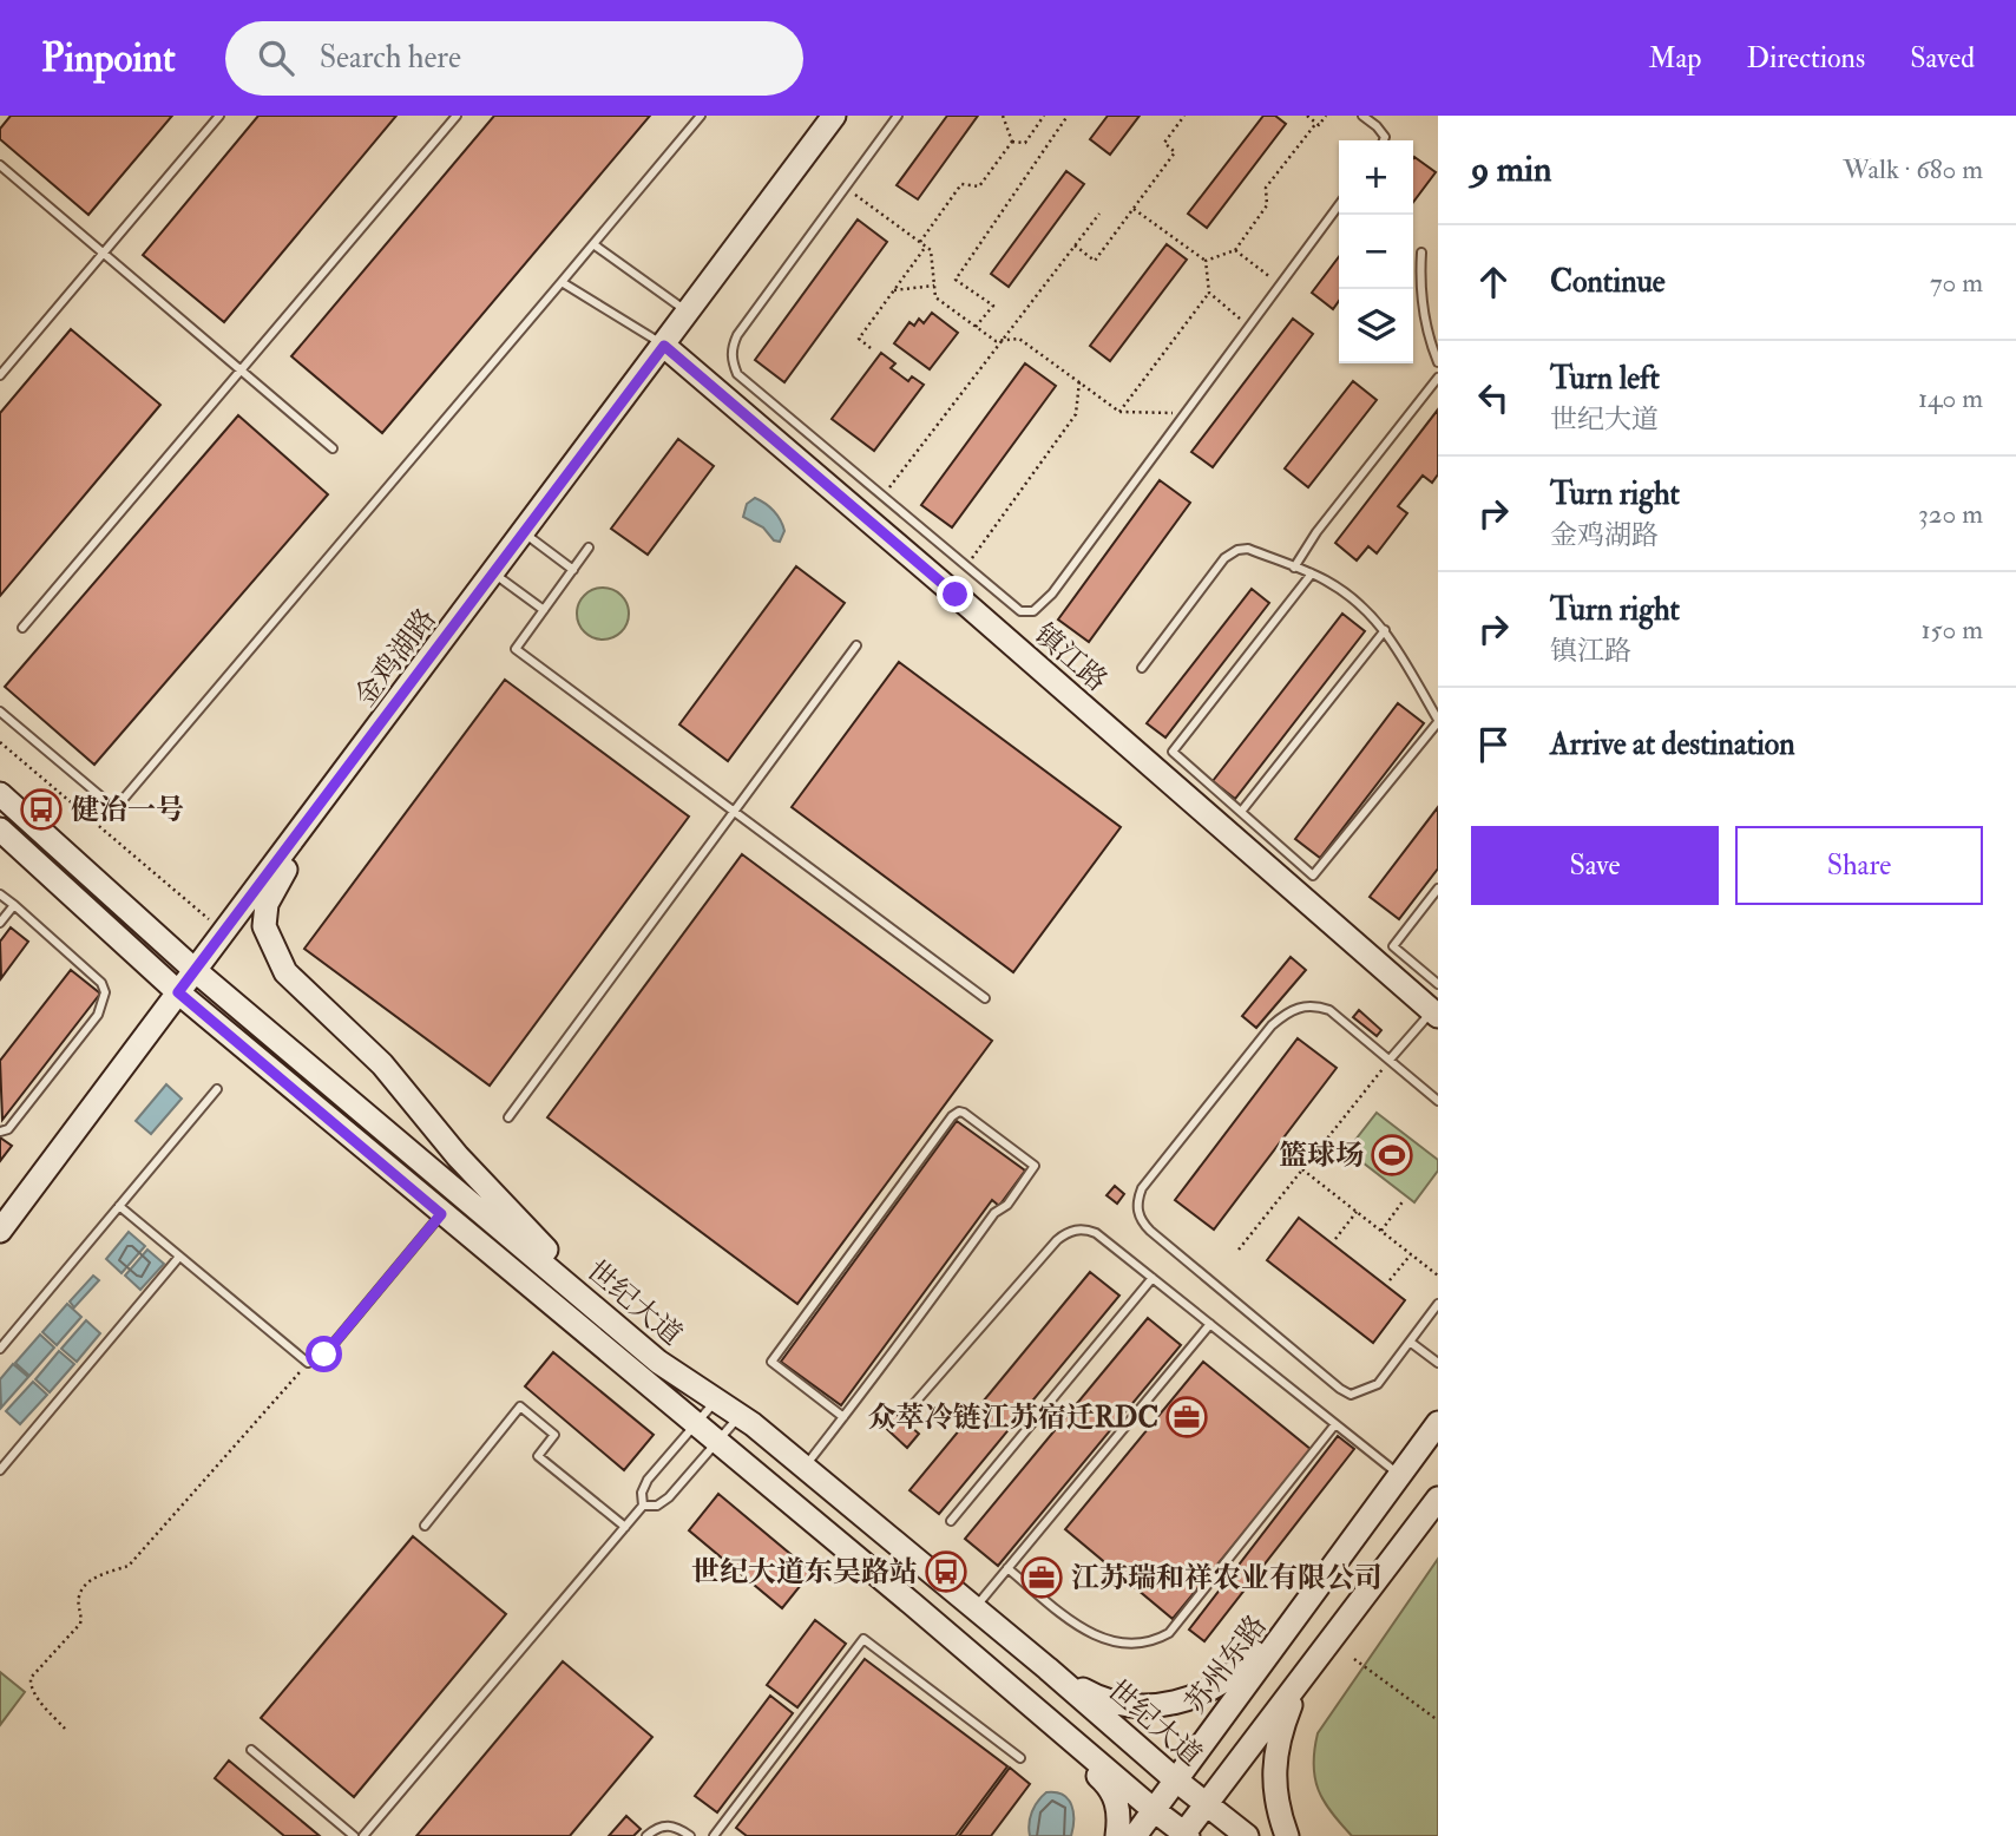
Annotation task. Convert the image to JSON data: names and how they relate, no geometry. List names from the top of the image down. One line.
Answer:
{"streets":{"street":["金鸡湖路","镇江路","世纪大道","苏州东路"]},"crossings":[["金鸡湖路","镇江路"],["金鸡湖路","世纪大道"],["世纪大道","苏州东路"]],"places":{"bus stop":["健治一号","世纪大道东吴路站"],"sports":["篮球场"],"office":["众萃冷链江苏宿迁RDC","江苏瑞和祥农业有限公司"]},"page":{"header":"Pinpoint","search":"Search here","nav":["Map","Directions","Saved"],"heading":["9 min","Walk · 680 m"],"map_buttons":["+","−"],"list":[["Continue","70 m"],["Turn left","世纪大道","140 m"],["Turn right","金鸡湖路","320 m"],["Turn right","镇江路","150 m"],"Arrive at destination"],"buttons":["Save","Share"]}}
